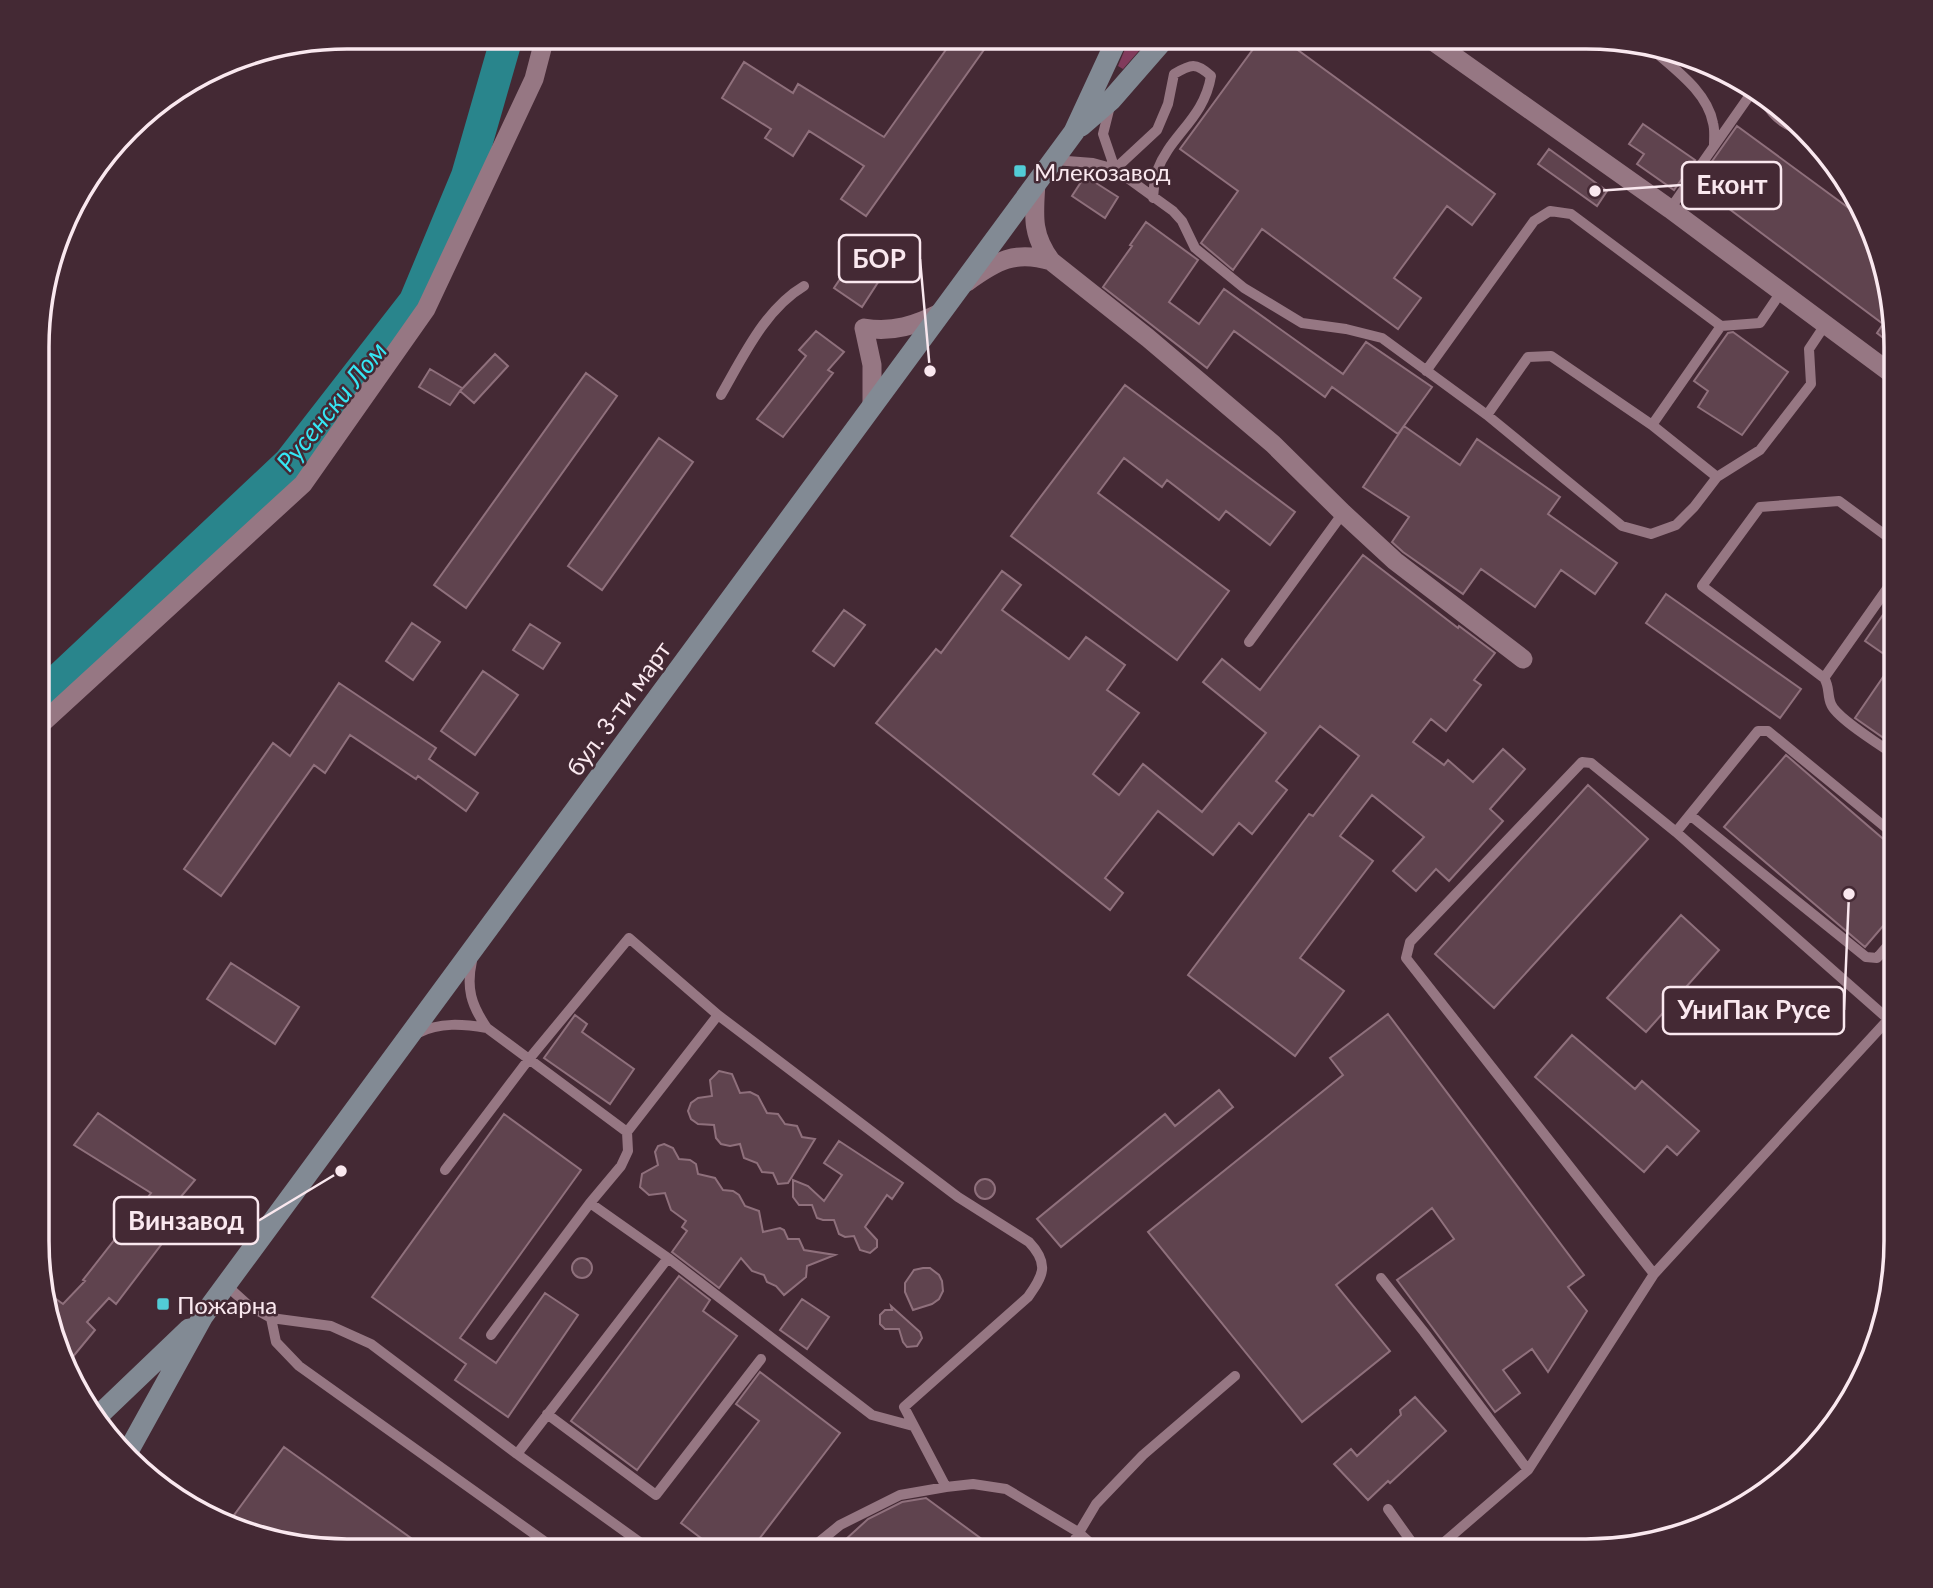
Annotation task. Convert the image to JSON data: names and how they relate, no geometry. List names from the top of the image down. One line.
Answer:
{"streets":{"main road":["бул. 3-ти март"]},"water":["Русенски Лом"],"places":{"transit":["Млекозавод","Пожарна"],"other":["Еконт","БОР","УниПак Русе","Винзавод"]}}
